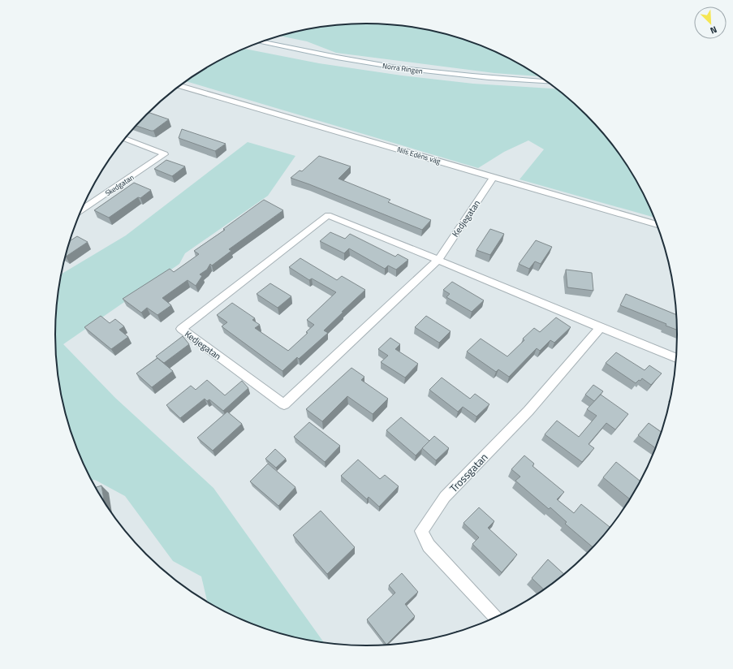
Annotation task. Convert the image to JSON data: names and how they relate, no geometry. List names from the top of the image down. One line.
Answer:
{"streets":{"street":["Norra Ringen","Nils Edéns väg","Skedgatan","Kedjegatan","Trossgatan"]},"crossings":[["Nils Edéns väg","Kedjegatan"]],"north":"bottom right"}
